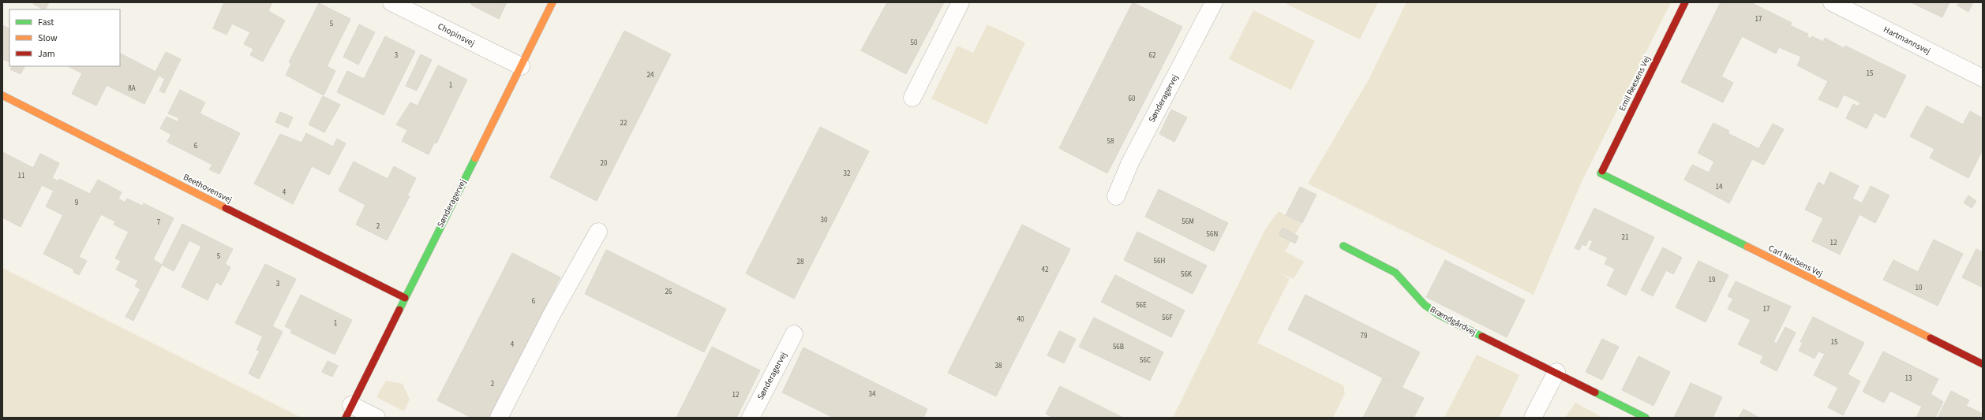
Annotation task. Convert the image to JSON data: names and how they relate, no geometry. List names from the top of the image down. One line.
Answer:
{"streets":{"street":["Chopinsvej","Hartmannsvej","Emil Reesens Vej","Sønderagervej","Beethovensvej","Carl Nielsens Vej","Brændgårdvej"]},"crossings":[["Chopinsvej","Sønderagervej"],["Emil Reesens Vej","Carl Nielsens Vej"],["Sønderagervej","Beethovensvej"]],"house_numbers":["17","5","50","3","62","15","24","1","8A","60","22","58","6","20","32","11","14","4","9","30","56M","7","2","56N","21","12","5","56H","28","42","56K","19","3","10","26","6","56E","17","56F","40","1","79","15","4","56B","56C","38","13","2","34","12"],"legend":["Fast","Slow","Jam"]}
